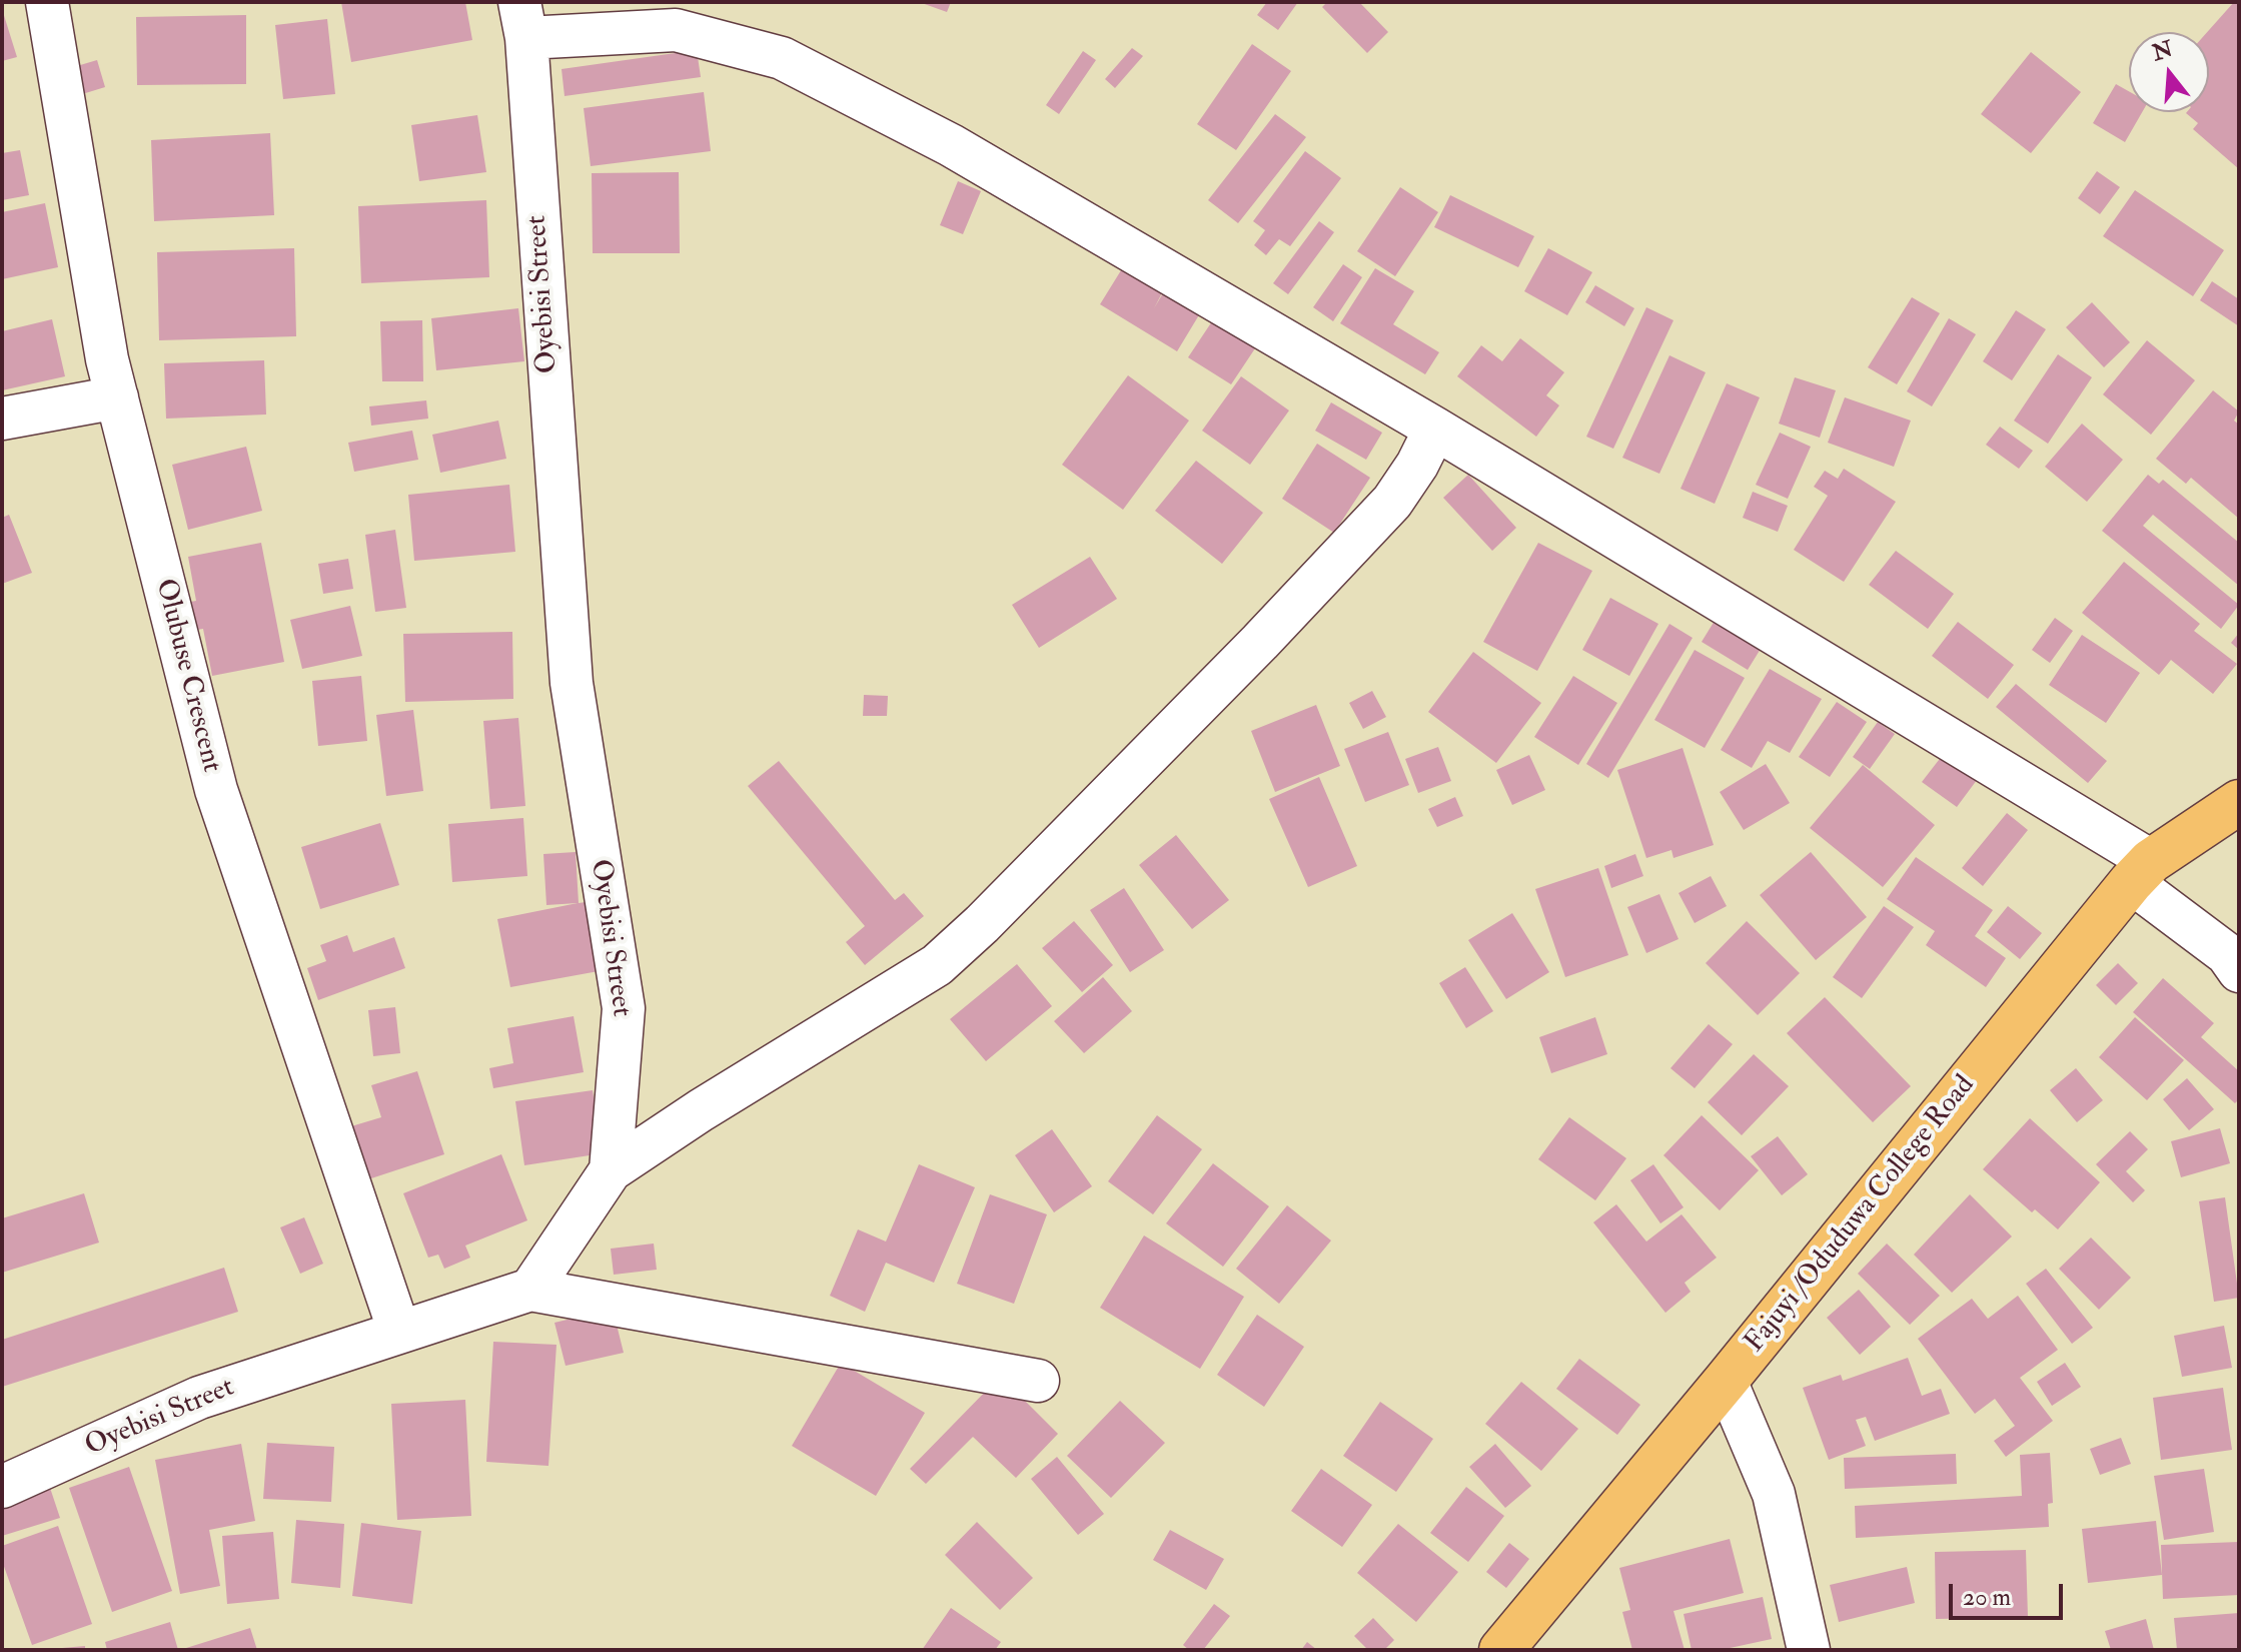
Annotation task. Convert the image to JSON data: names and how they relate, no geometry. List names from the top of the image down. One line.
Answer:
{"streets":{"main road":["Fajuyi /Oduduwa College Road"],"street":["Oyebisi Street","Olubuse Crescent"]},"crossings":[["Oyebisi Street","Olubuse Crescent"]],"scale_bar":"20 m","north":"top"}
